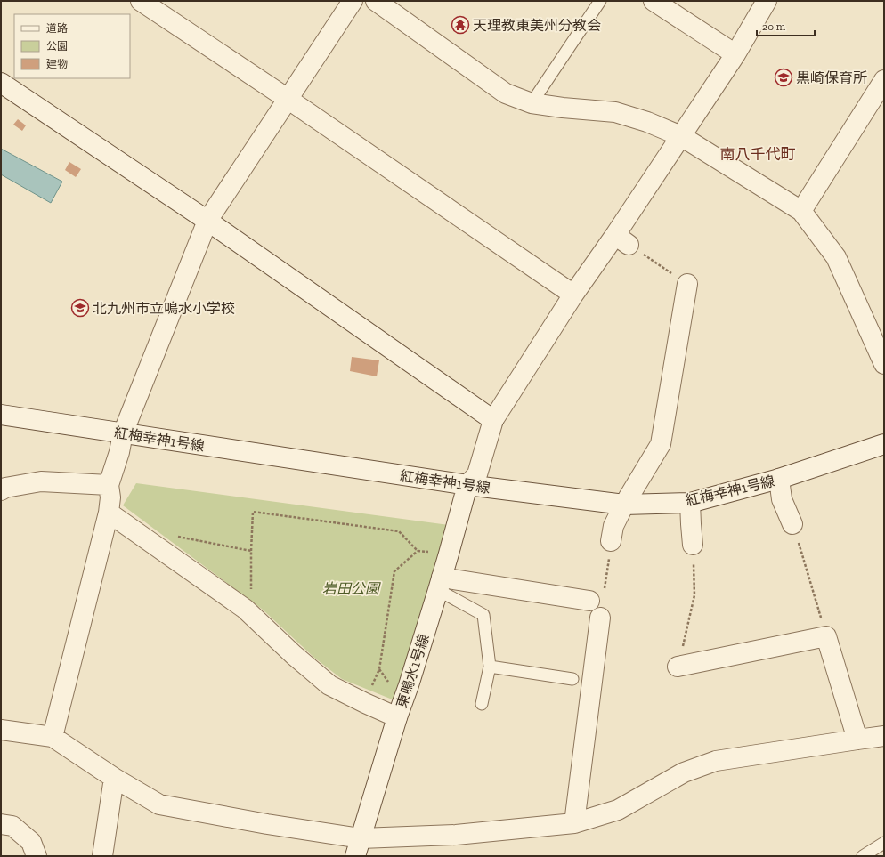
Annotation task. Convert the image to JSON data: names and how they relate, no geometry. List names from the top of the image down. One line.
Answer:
{"streets":{"street":["紅梅幸神1号線","東鳴水1号線"]},"crossings":[["紅梅幸神1号線","東鳴水1号線"]],"districts":["南八千代町"],"parks":["岩田公園"],"places":{"temple":["天理教東美州分教会"],"school or university":["黒崎保育所","北九州市立鳴水小学校"]},"legend":["道路","公園","建物"],"scale_bar":"20 m"}
